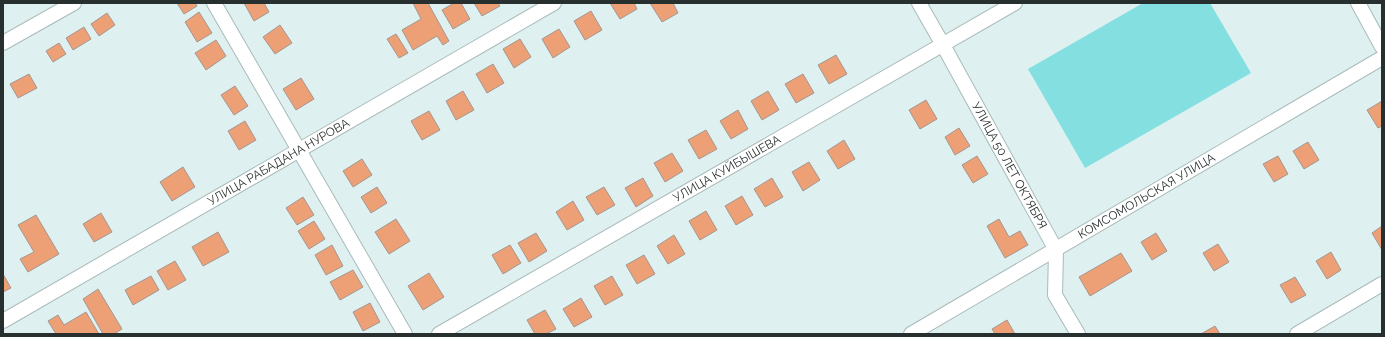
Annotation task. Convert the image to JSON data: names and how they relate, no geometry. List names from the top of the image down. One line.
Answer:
{"streets":{"street":["УЛИЦА РАБАДАНА НУРОВА","УЛИЦА 50 ЛЕТ ОКТЯБРЯ","УЛИЦА КУЙБЫШЕВА","КОМСОМОЛЬСКАЯ УЛИЦА"]},"crossings":[["УЛИЦА 50 ЛЕТ ОКТЯБРЯ","УЛИЦА КУЙБЫШЕВА"],["УЛИЦА 50 ЛЕТ ОКТЯБРЯ","КОМСОМОЛЬСКАЯ УЛИЦА"]]}
